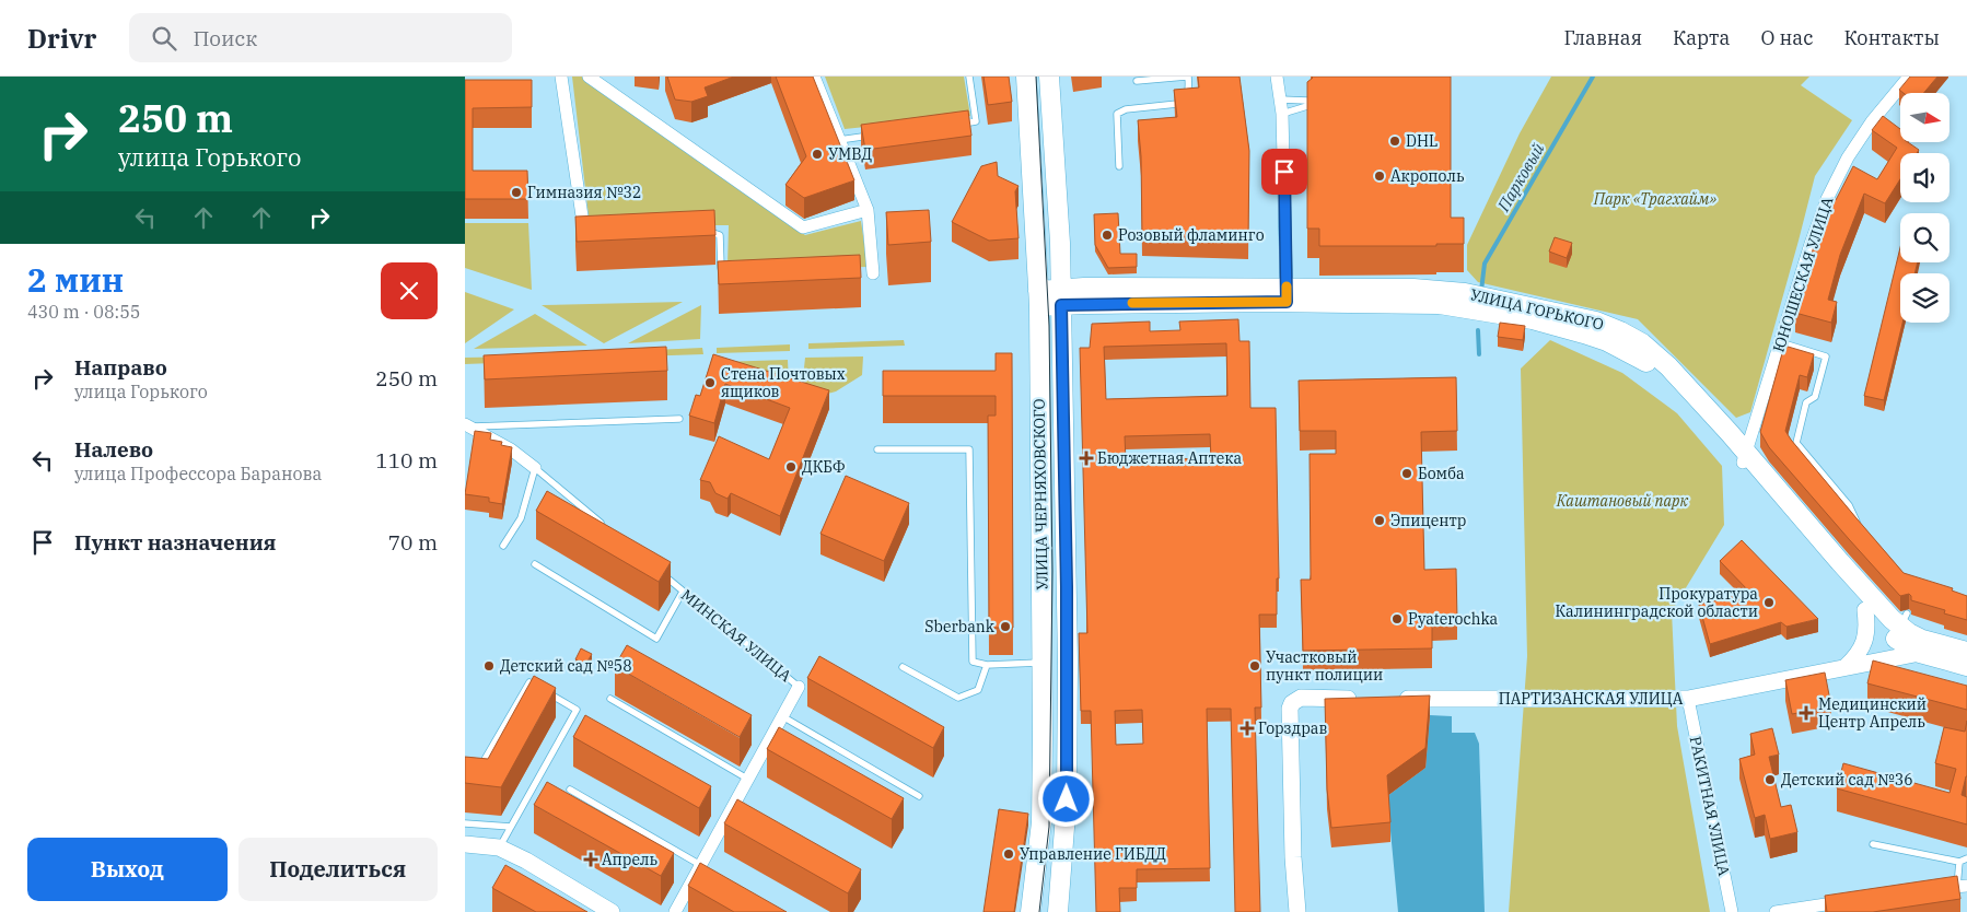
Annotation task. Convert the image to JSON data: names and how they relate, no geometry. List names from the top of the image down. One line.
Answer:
{"streets":{"main road":["УЛИЦА ГОРЬКОГО","УЛИЦА ЧЕРНЯХОВСКОГО"],"street":["ЮНОШЕСКАЯ УЛИЦА","МИНСКАЯ УЛИЦА","ПАРТИЗАНСКАЯ УЛИЦА","РАКИТНАЯ УЛИЦА"]},"crossings":[["ЮНОШЕСКАЯ УЛИЦА","УЛИЦА ГОРЬКОГО"],["УЛИЦА ГОРЬКОГО","УЛИЦА ЧЕРНЯХОВСКОГО"],["УЛИЦА ГОРЬКОГО","ПАРТИЗАНСКАЯ УЛИЦА"],["ПАРТИЗАНСКАЯ УЛИЦА","РАКИТНАЯ УЛИЦА"]],"water":["Парковый"],"parks":["Парк «Трагхайм»","Каштановый парк"],"places":{"other":["DHL","УМВД","Акрополь","Гимназия №32","Розовый фламинго","Стена Почтовых ящиков","ДКБФ","Бомба","Эпицентр","Прокуратура Калининградской области","Pyaterochka","Sberbank","Детский сад №58","Участковый пункт полиции","Детский сад №36","Управление ГИБДД"],"health":["Бюджетная Аптека","Медицинский Центр Апрель","Горздрав","Апрель"]},"north":"right","page":{"header":"Drivr","search":"Поиск","nav":["Главная","Карта","О нас","Контакты"],"turn":["250 m","улица Горького"],"heading":["2 мин","430 m · 08:55"],"list":[{"name":"Направо","note":"улица Горького","value":"250 m"},{"name":"Налево","note":"улица Профессора Баранова","value":"110 m"},{"name":"Пункт назначения","value":"70 m"}],"buttons":["Выход","Поделиться"]}}
